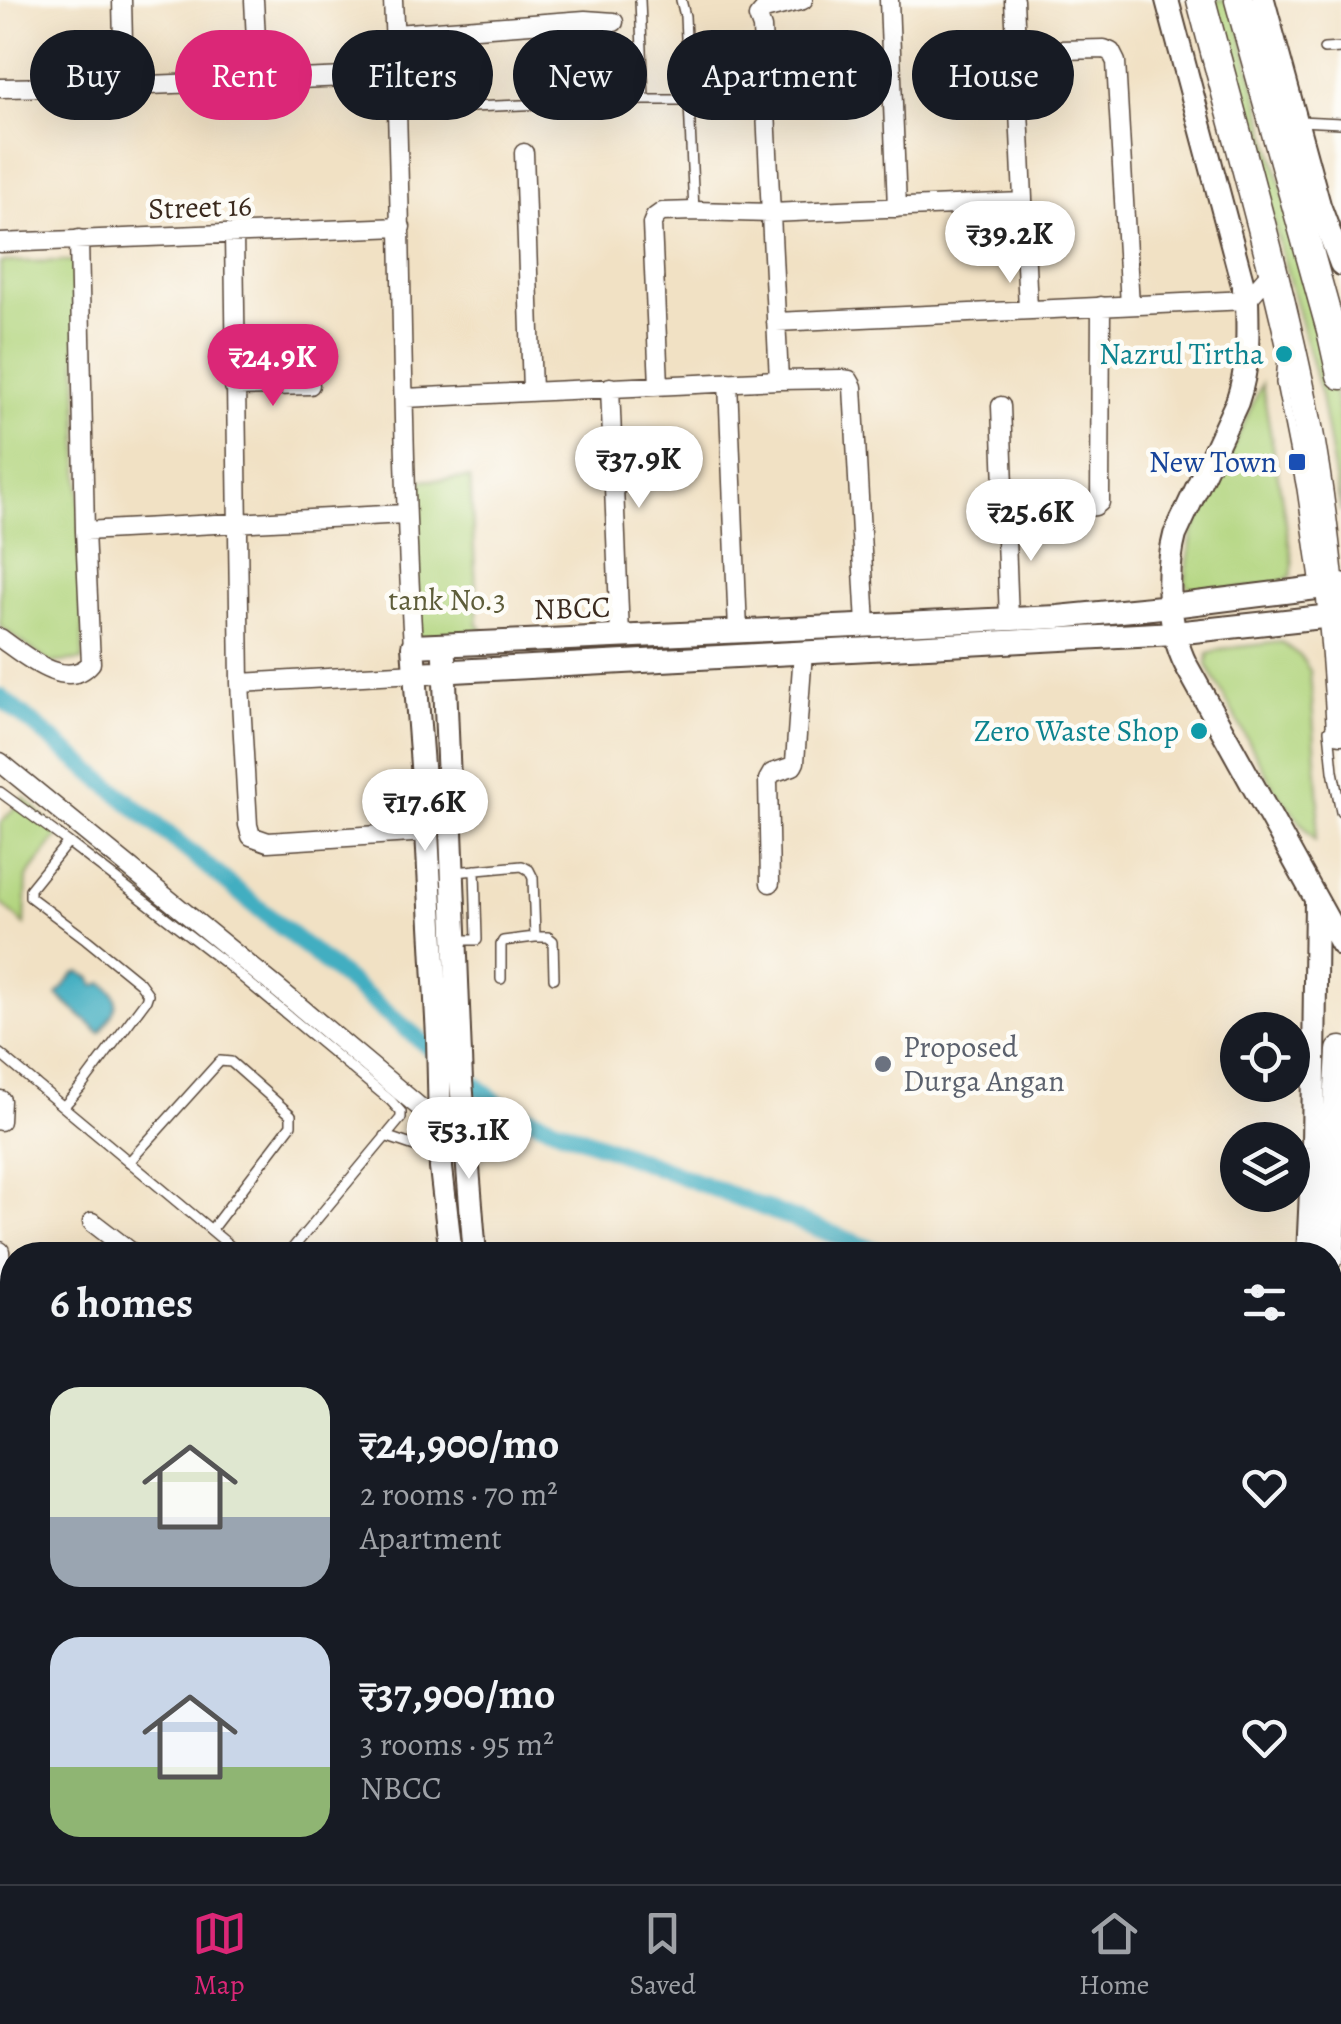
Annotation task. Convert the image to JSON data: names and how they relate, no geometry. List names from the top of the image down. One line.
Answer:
{"streets":{"street":["Street 16","NBCC"]},"parks":["tank No.3"],"places":{"other":["Nazrul Tirtha","Zero Waste Shop","Proposed Durga Angan"],"transit":["New Town"]},"page":{"chip":["Buy","Rent","Filters","New","Apartment","House"],"price":["₹39.2K","₹24.9K","₹37.9K","₹25.6K","₹17.6K","₹53.1K"],"heading":"6 homes","list":[{"name":"₹24,900/mo","note":"2 rooms · 70 m² · Apartment"},{"name":"₹37,900/mo","note":"3 rooms · 95 m² · NBCC"}],"tabs":["Map","Saved","Home"]}}
